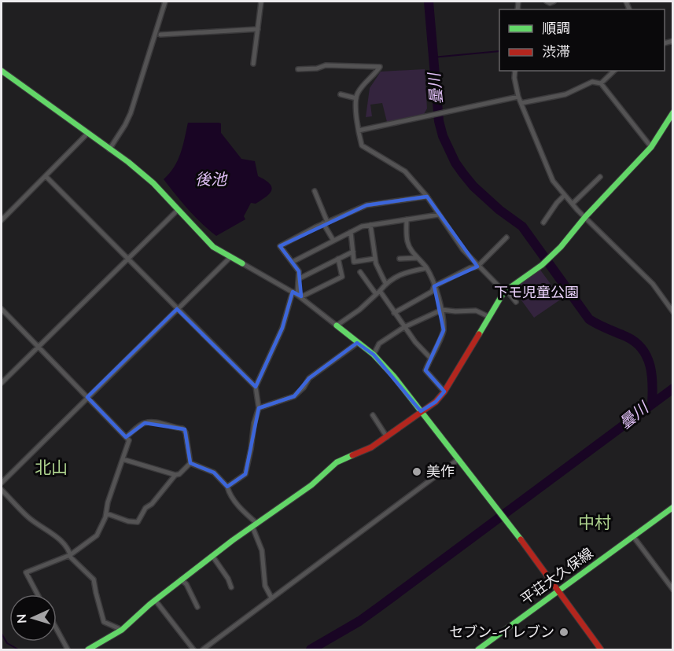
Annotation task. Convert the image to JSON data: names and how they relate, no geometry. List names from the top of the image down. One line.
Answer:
{"streets":{"street":["平荘大久保線"]},"districts":["北山","中村"],"water":["曇川","後池"],"parks":["下モ児童公園"],"places":["美作","セブン-イレブン"],"legend":["順調","渋滞"],"north":"left"}
